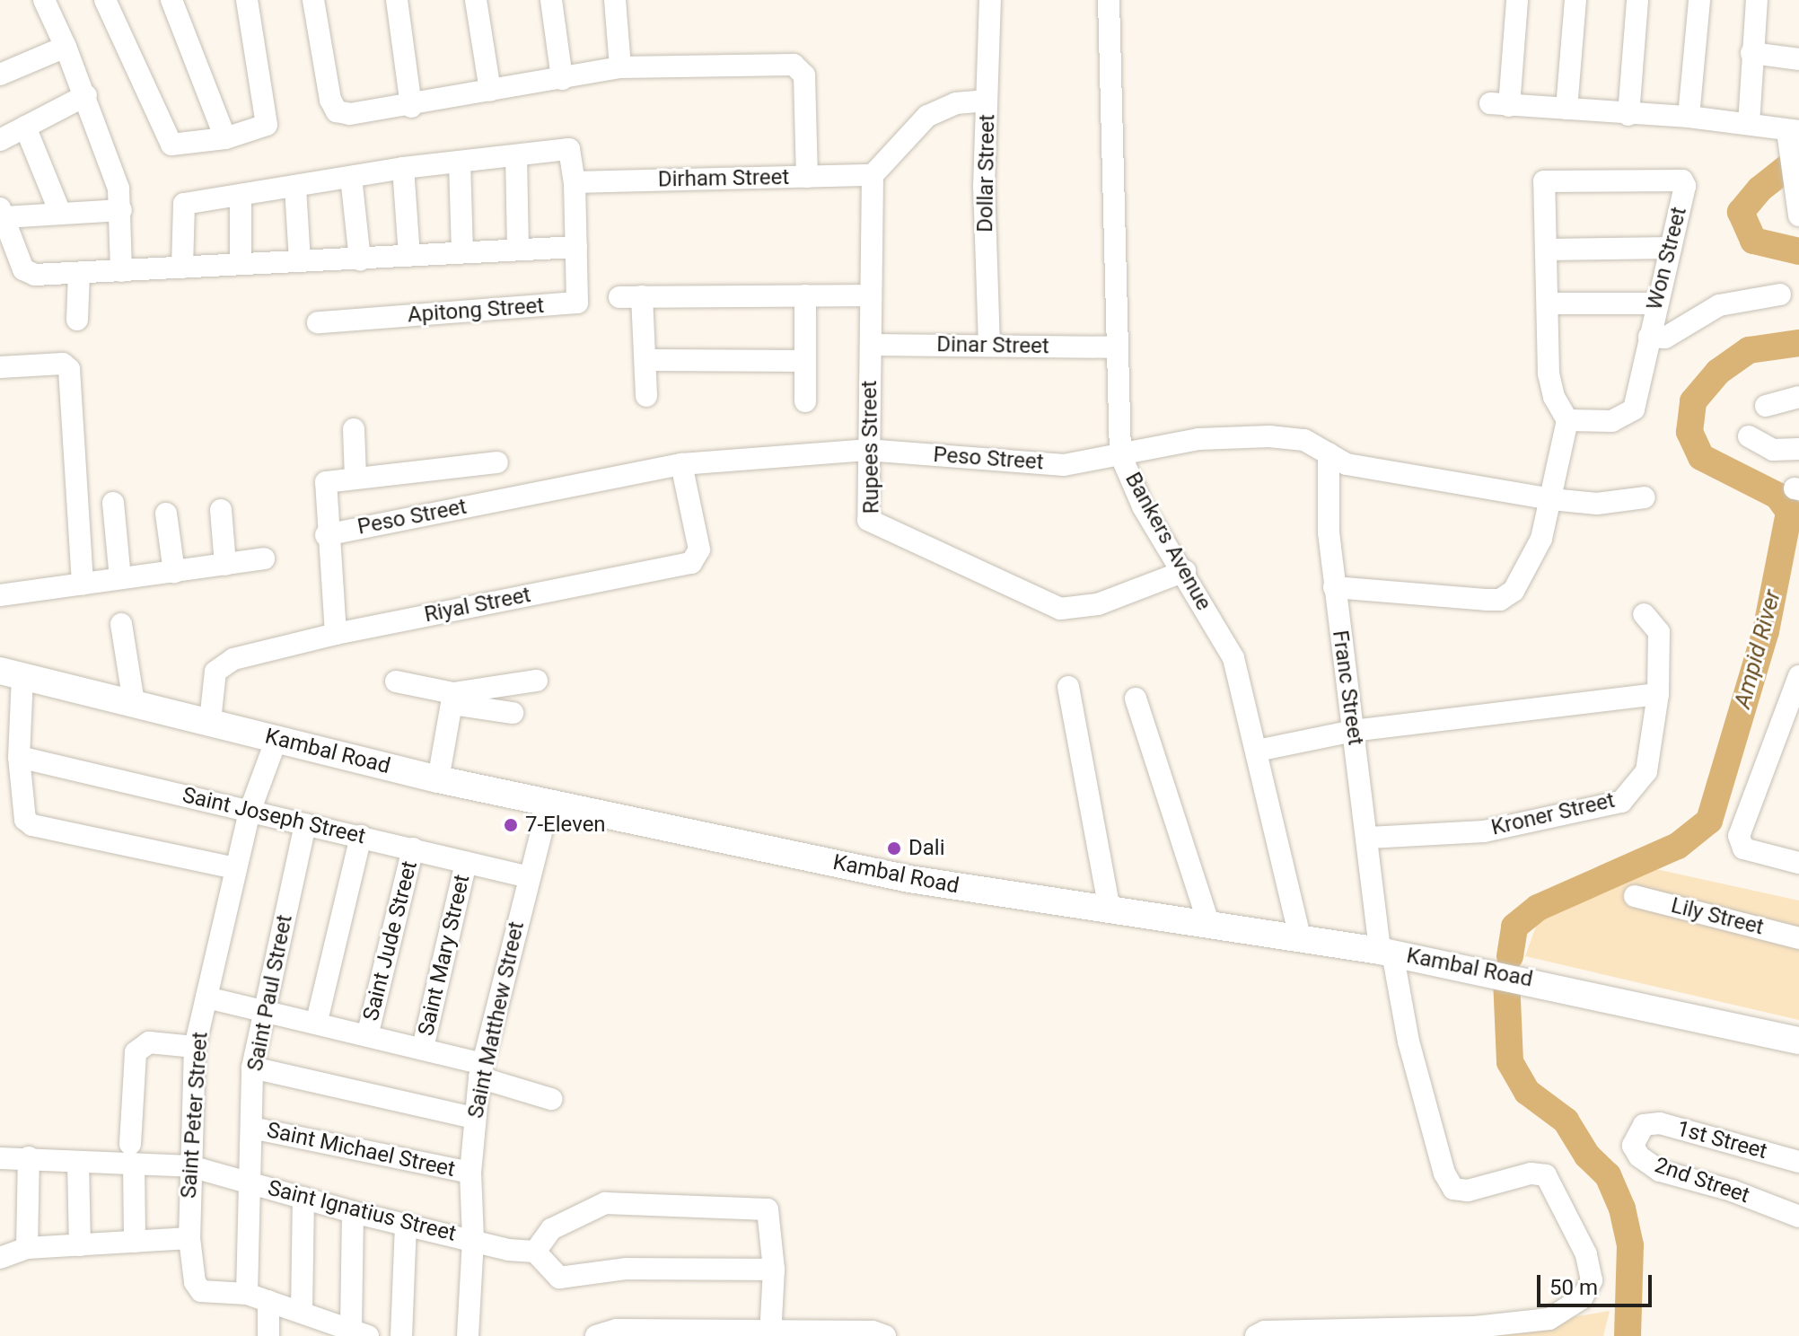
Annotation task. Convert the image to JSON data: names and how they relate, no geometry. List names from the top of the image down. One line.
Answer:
{"streets":{"main road":["Kambal Road"],"street":["Dollar Street","Dirham Street","Won Street","Apitong Street","Dinar Street","Rupees Street","Peso Street","Bankers Avenue","Riyal Street","Franc Street","Kroner Street","Saint Joseph Street","Lily Street","Saint Jude Street","Saint Mary Street","Saint Paul Street","Saint Matthew Street","Saint Peter Street","1st Street","Saint Michael Street","2nd Street","Saint Ignatius Street"]},"crossings":[["Dollar Street","Dinar Street"],["Dirham Street","Rupees Street"],["Dinar Street","Rupees Street"],["Dinar Street","Bankers Avenue"],["Rupees Street","Peso Street"],["Rupees Street","Bankers Avenue"],["Peso Street","Bankers Avenue"],["Peso Street","Riyal Street"],["Peso Street","Franc Street"],["Bankers Avenue","Kambal Road"],["Riyal Street","Kambal Road"],["Franc Street","Kambal Road"],["Franc Street","Kroner Street"],["Kambal Road","Saint Matthew Street"],["Kambal Road","Saint Peter Street"],["Saint Joseph Street","Saint Jude Street"],["Saint Joseph Street","Saint Mary Street"],["Saint Joseph Street","Saint Paul Street"],["Saint Joseph Street","Saint Matthew Street"],["Saint Joseph Street","Saint Peter Street"],["Saint Paul Street","Saint Peter Street"],["Saint Paul Street","Saint Michael Street"],["Saint Paul Street","Saint Ignatius Street"],["Saint Matthew Street","Saint Michael Street"],["Saint Matthew Street","Saint Ignatius Street"],["Saint Peter Street","Saint Ignatius Street"],["1st Street","2nd Street"]],"water":["Ampid River"],"places":["7-Eleven","Dali"],"scale_bar":"50 m"}
